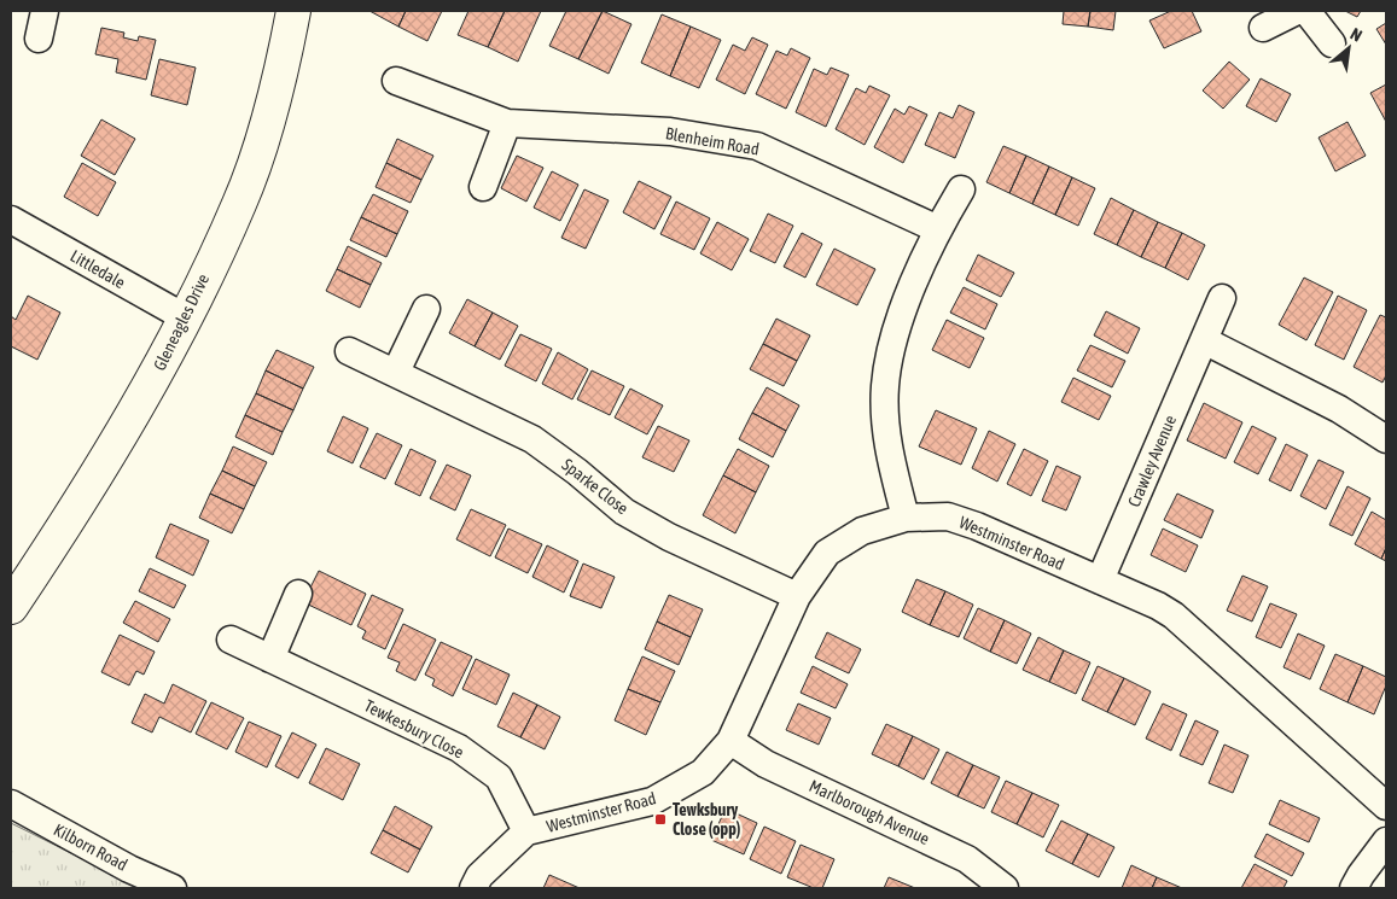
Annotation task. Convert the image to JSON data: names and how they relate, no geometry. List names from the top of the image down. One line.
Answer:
{"streets":{"street":["Blenheim Road","Littledale","Gleneagles Drive","Crawley Avenue","Sparke Close","Westminster Road","Tewkesbury Close","Marlborough Avenue","Kilborn Road"]},"crossings":[["Littledale","Gleneagles Drive"],["Crawley Avenue","Westminster Road"],["Sparke Close","Westminster Road"],["Westminster Road","Tewkesbury Close"],["Westminster Road","Marlborough Avenue"]],"places":{"transit":["Tewksbury Close (opp)"]},"north":"top right"}
